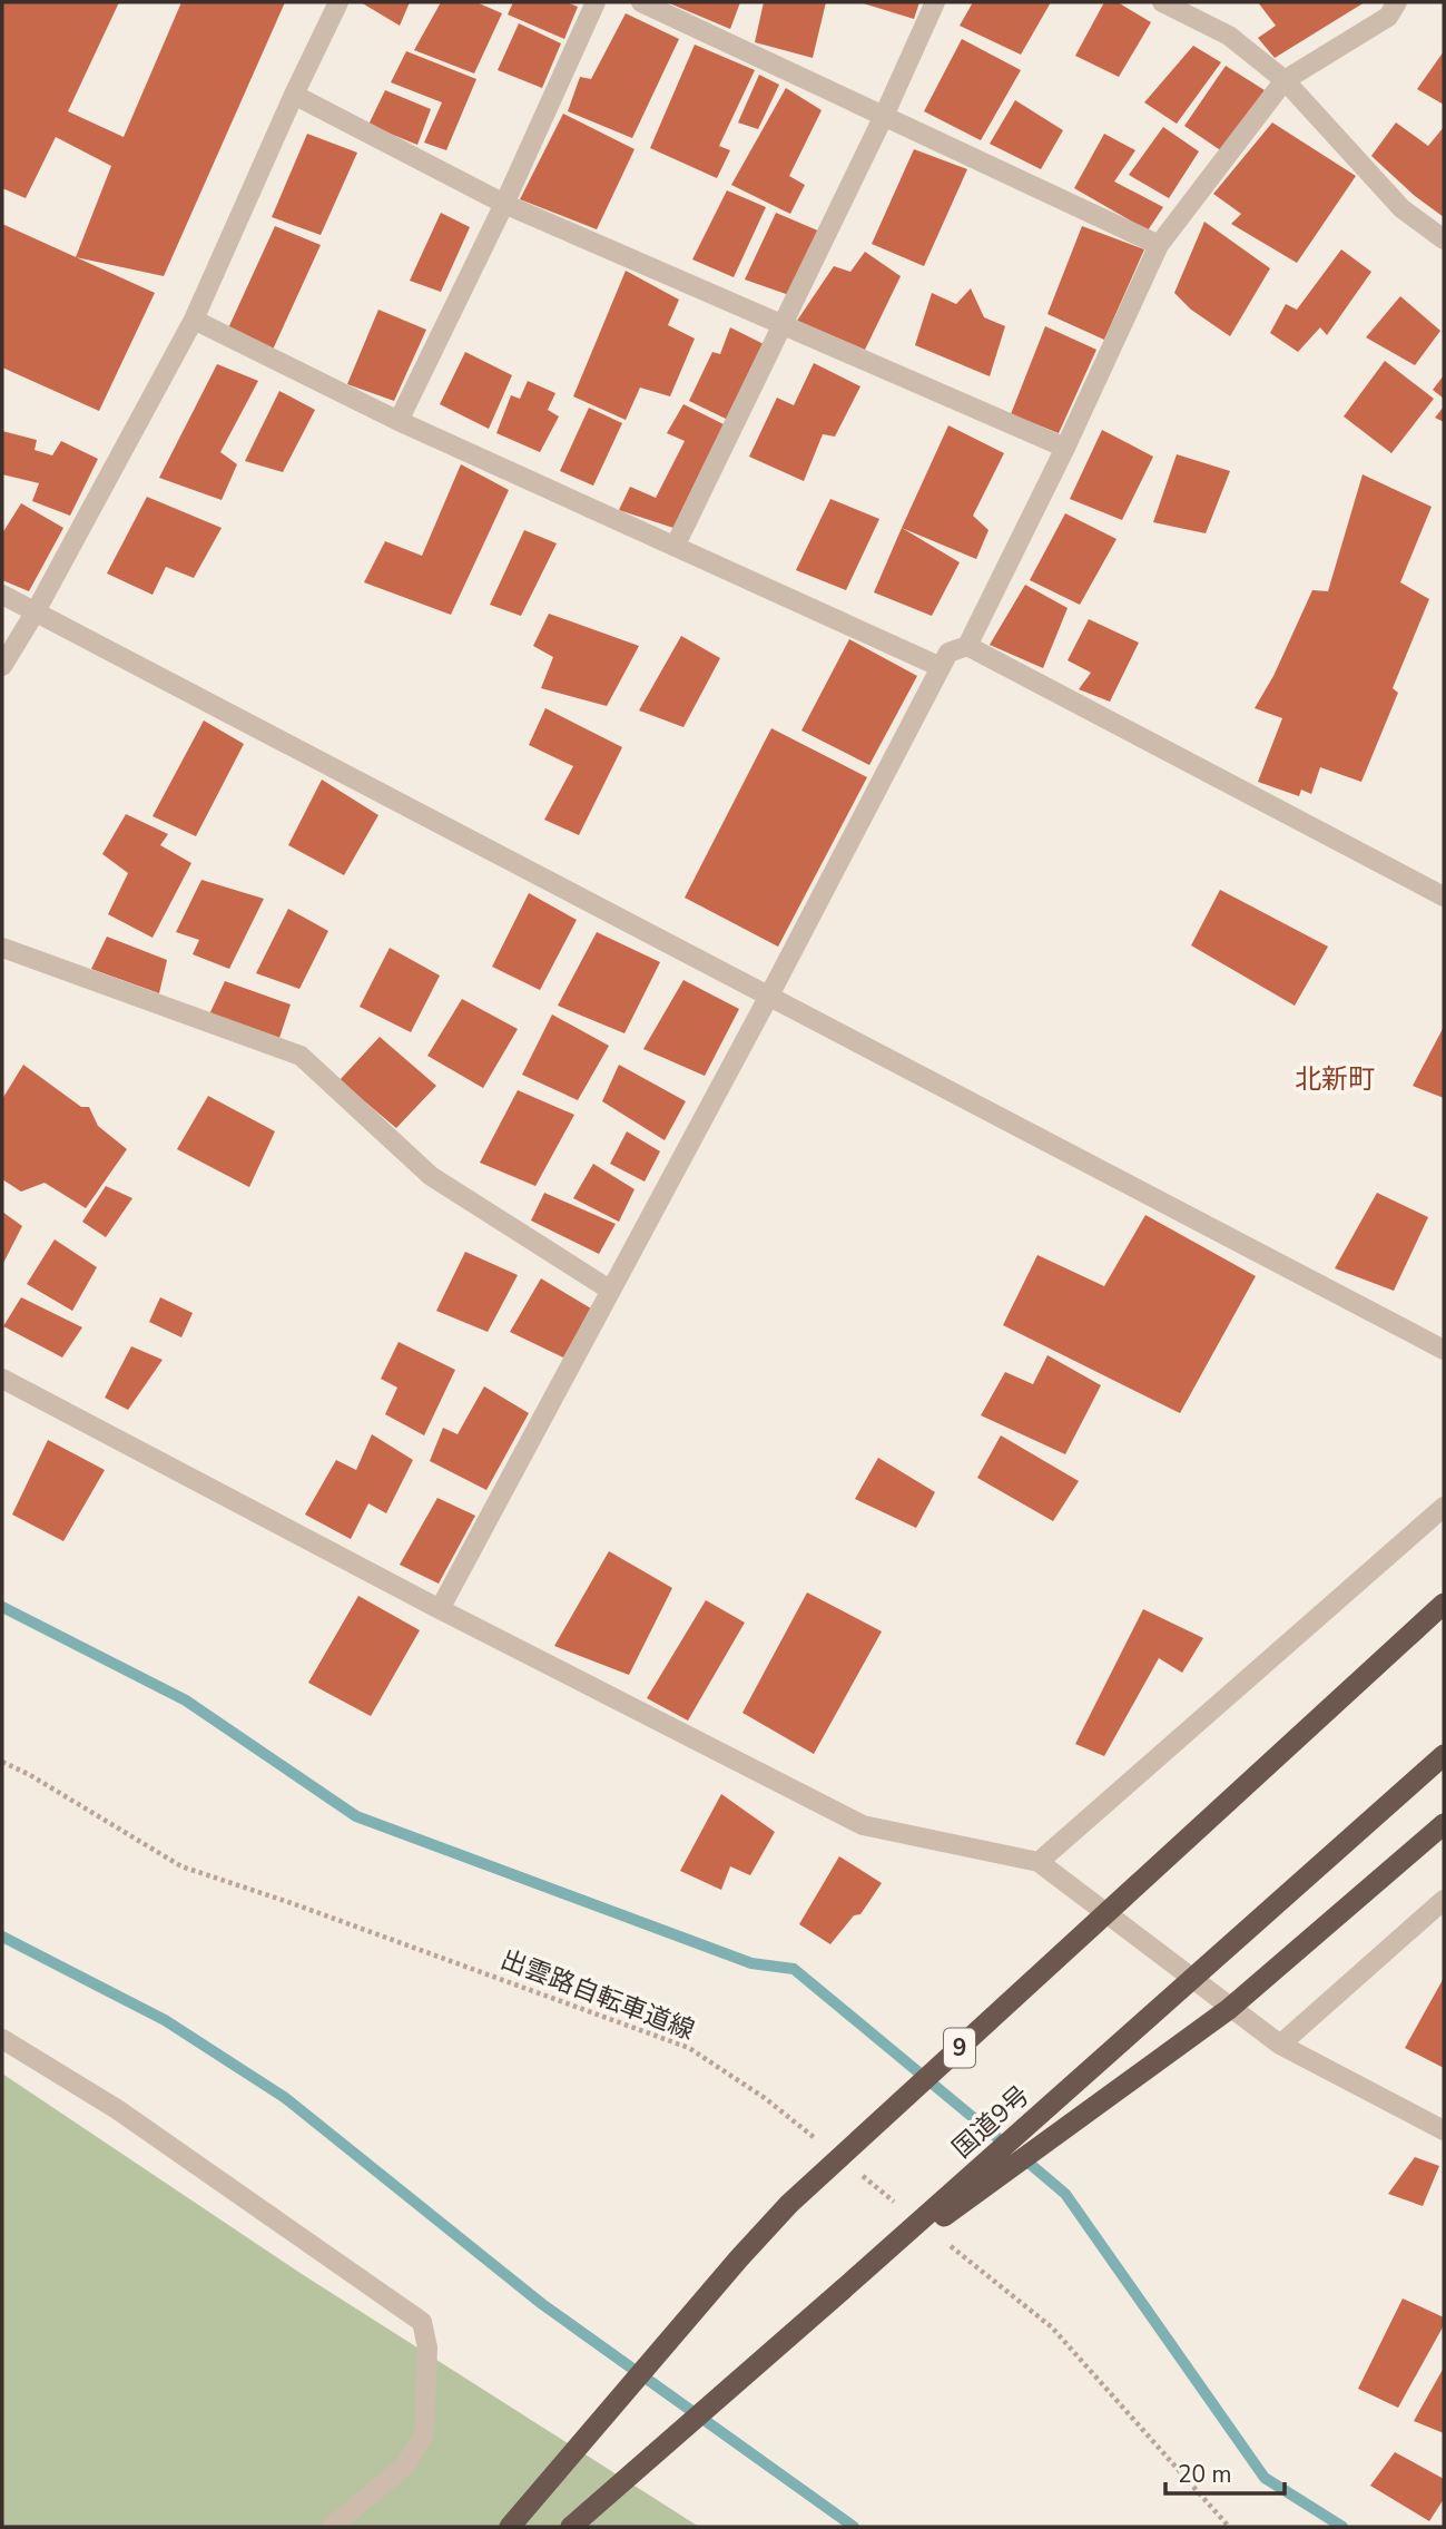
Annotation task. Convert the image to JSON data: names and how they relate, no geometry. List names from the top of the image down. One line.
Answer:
{"streets":{"highway":["9","国道9号"],"path":["出雲路自転車道線"]},"districts":["北新町"],"scale_bar":"20 m"}
